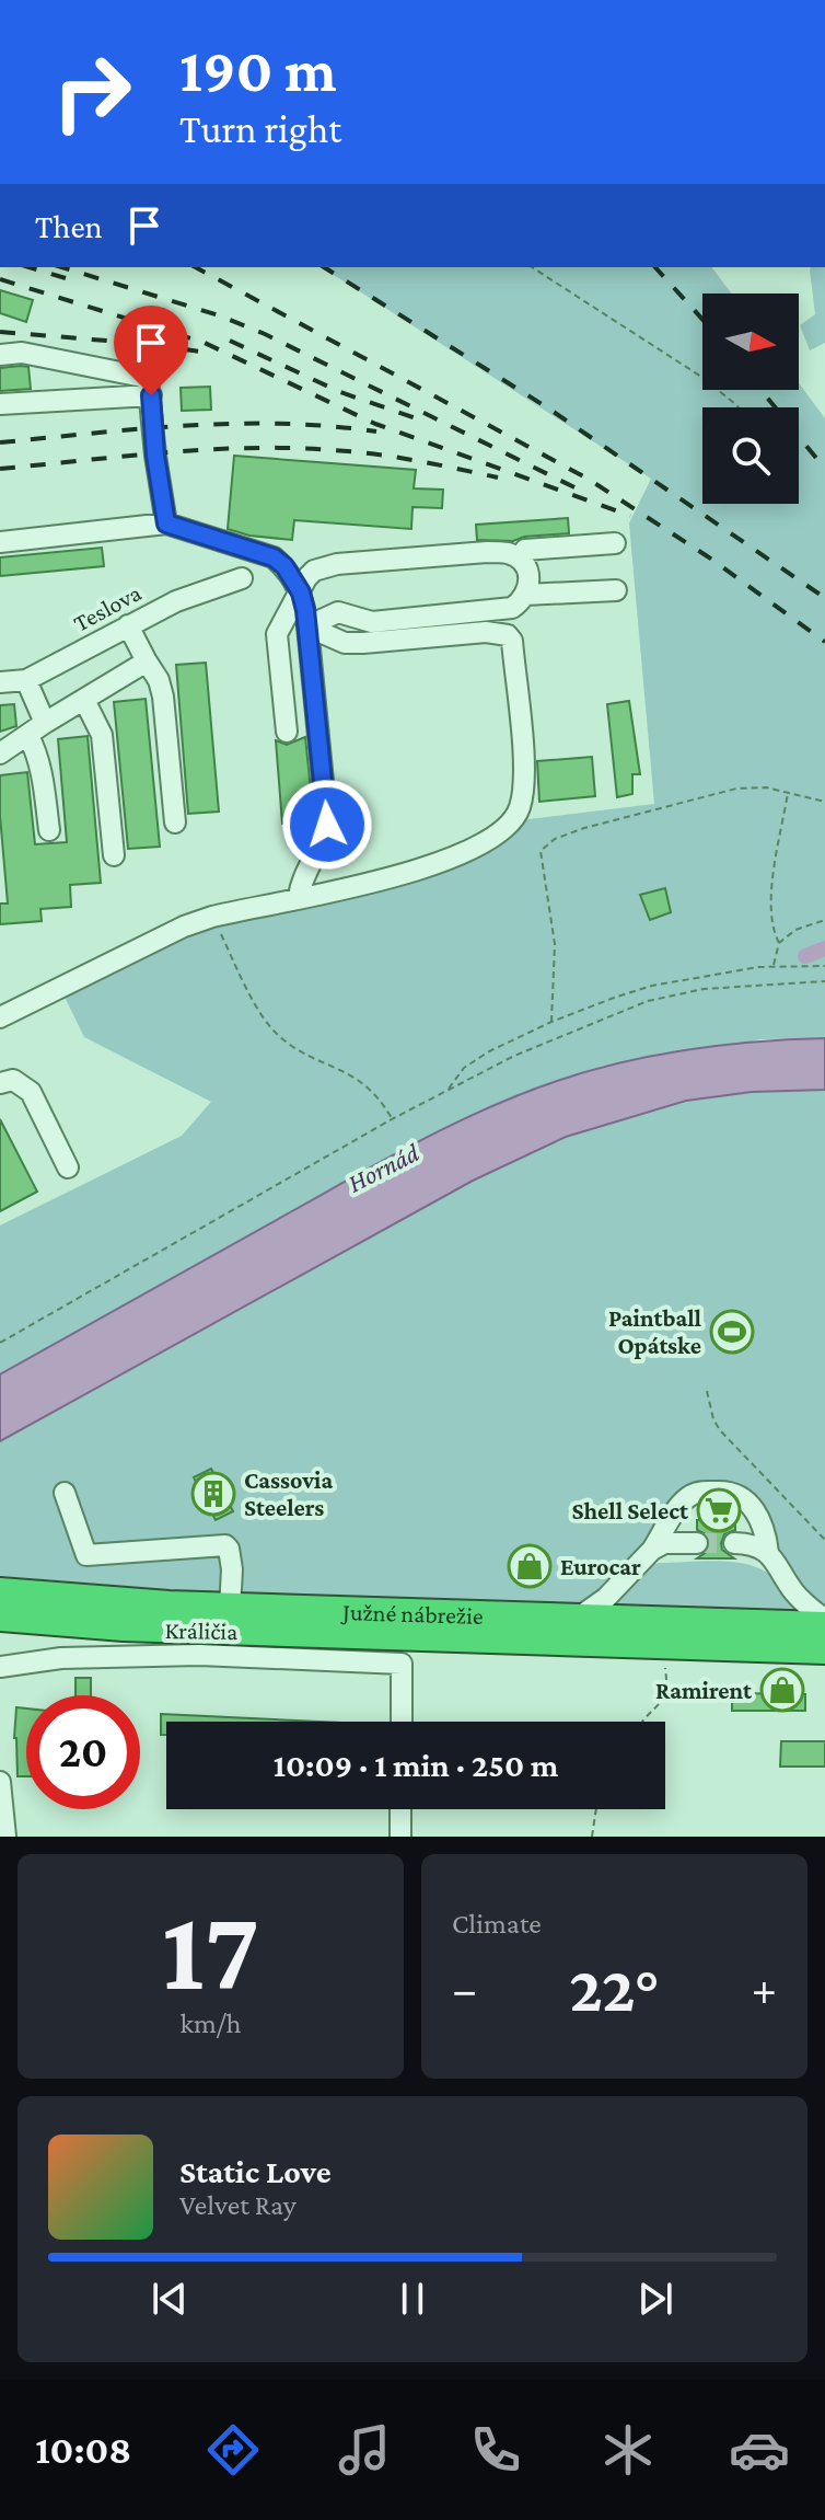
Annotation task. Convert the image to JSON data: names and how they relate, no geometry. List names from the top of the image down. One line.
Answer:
{"streets":{"highway":["Južné nábrežie"],"street":["Teslova","Králičia"]},"water":["Hornád"],"places":{"sports":["Paintball Opátske"],"building":["Cassovia Steelers"],"supermarket":["Shell Select"],"shop":["Eurocar","Ramirent"]},"north":"right","page":{"turn":["190 m","Turn right"],"then":"Then","limit":"20","trip":"10:09 · 1 min · 250 m","tile":[["17","km/h"],"Climate"],"heat":["−","22°","+"],"song":["Static Love","Velvet Ray"],"tabs":"10:08"}}
